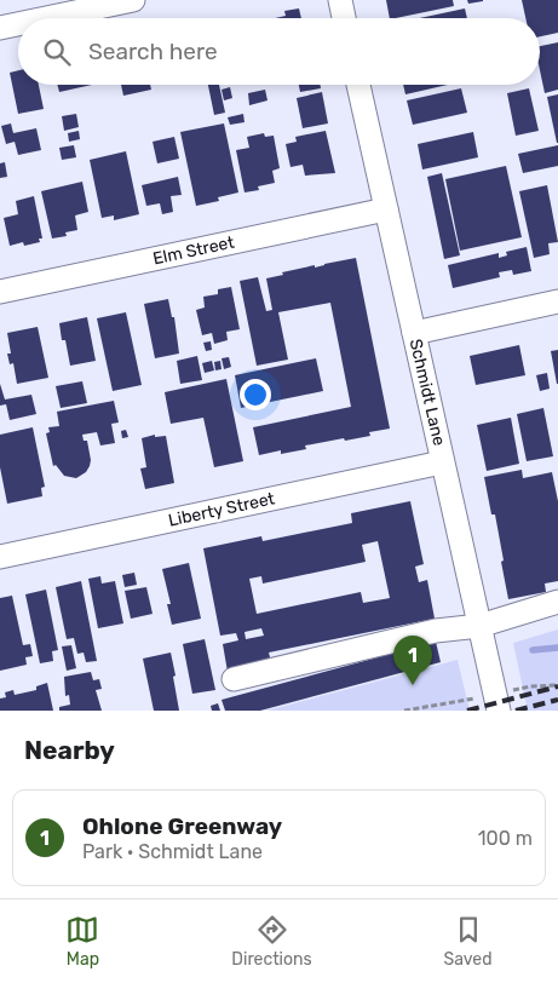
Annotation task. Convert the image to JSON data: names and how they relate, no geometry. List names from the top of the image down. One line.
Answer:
{"streets":{"street":["Elm Street","Schmidt Lane","Liberty Street"]},"crossings":[["Elm Street","Schmidt Lane"],["Schmidt Lane","Liberty Street"]],"page":{"search":"Search here","pins":"1","heading":"Nearby","list":[{"mark":"1","name":"Ohlone Greenway","note":"Park · Schmidt Lane","value":"100 m"}],"nav":["Map","Directions","Saved"]}}
